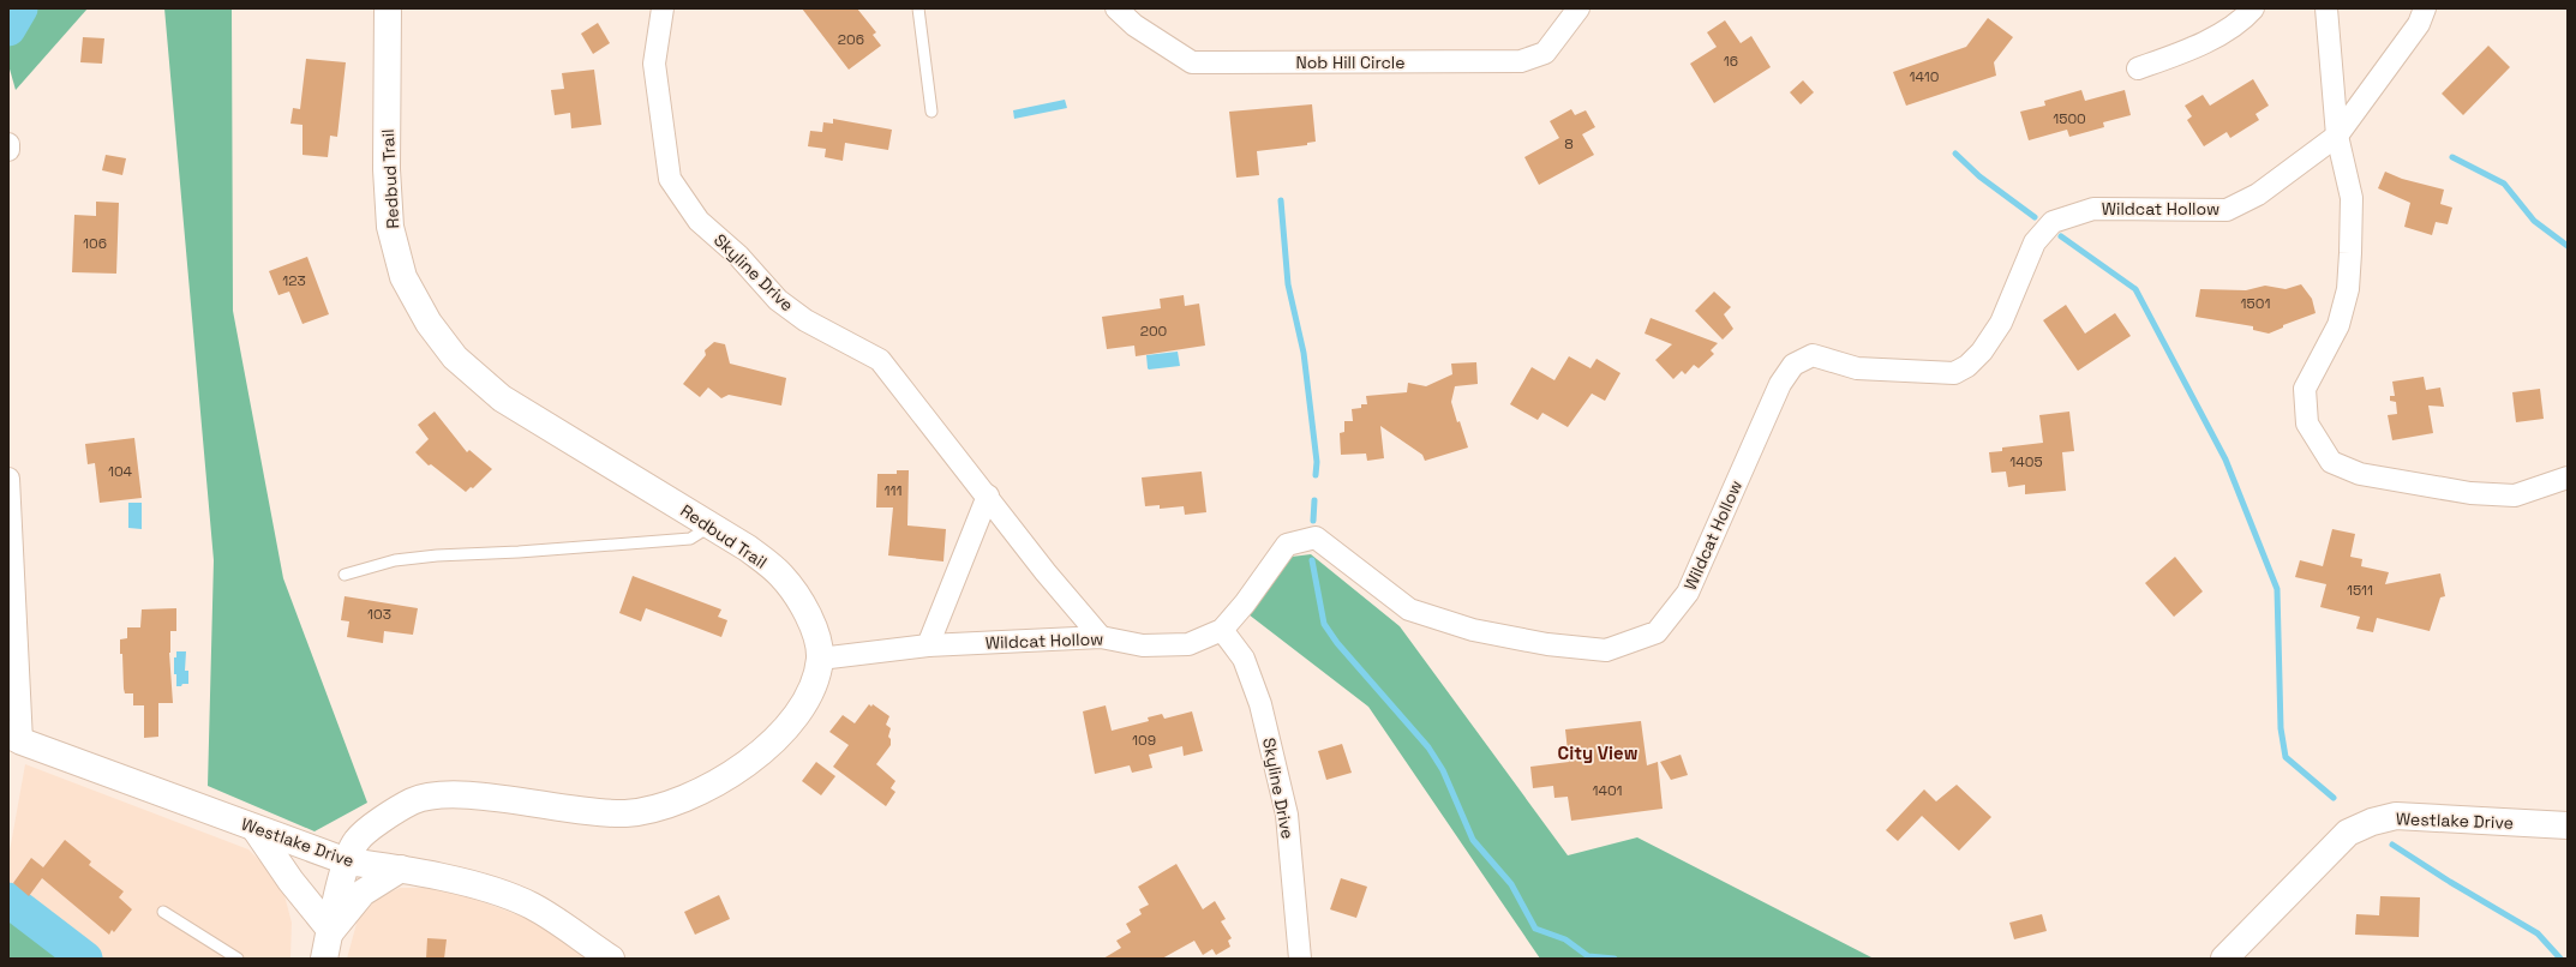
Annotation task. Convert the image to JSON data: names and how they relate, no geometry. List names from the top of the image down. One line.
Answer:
{"streets":{"street":["Nob Hill Circle","Redbud Trail","Wildcat Hollow","Skyline Drive","Westlake Drive"]},"crossings":[["Redbud Trail","Wildcat Hollow"],["Redbud Trail","Westlake Drive"],["Wildcat Hollow","Skyline Drive"]],"districts":["City View"],"house_numbers":["206","16","1410","1500","8","106","123","1501","200","1405","104","111","1511","103","109","1401"]}
